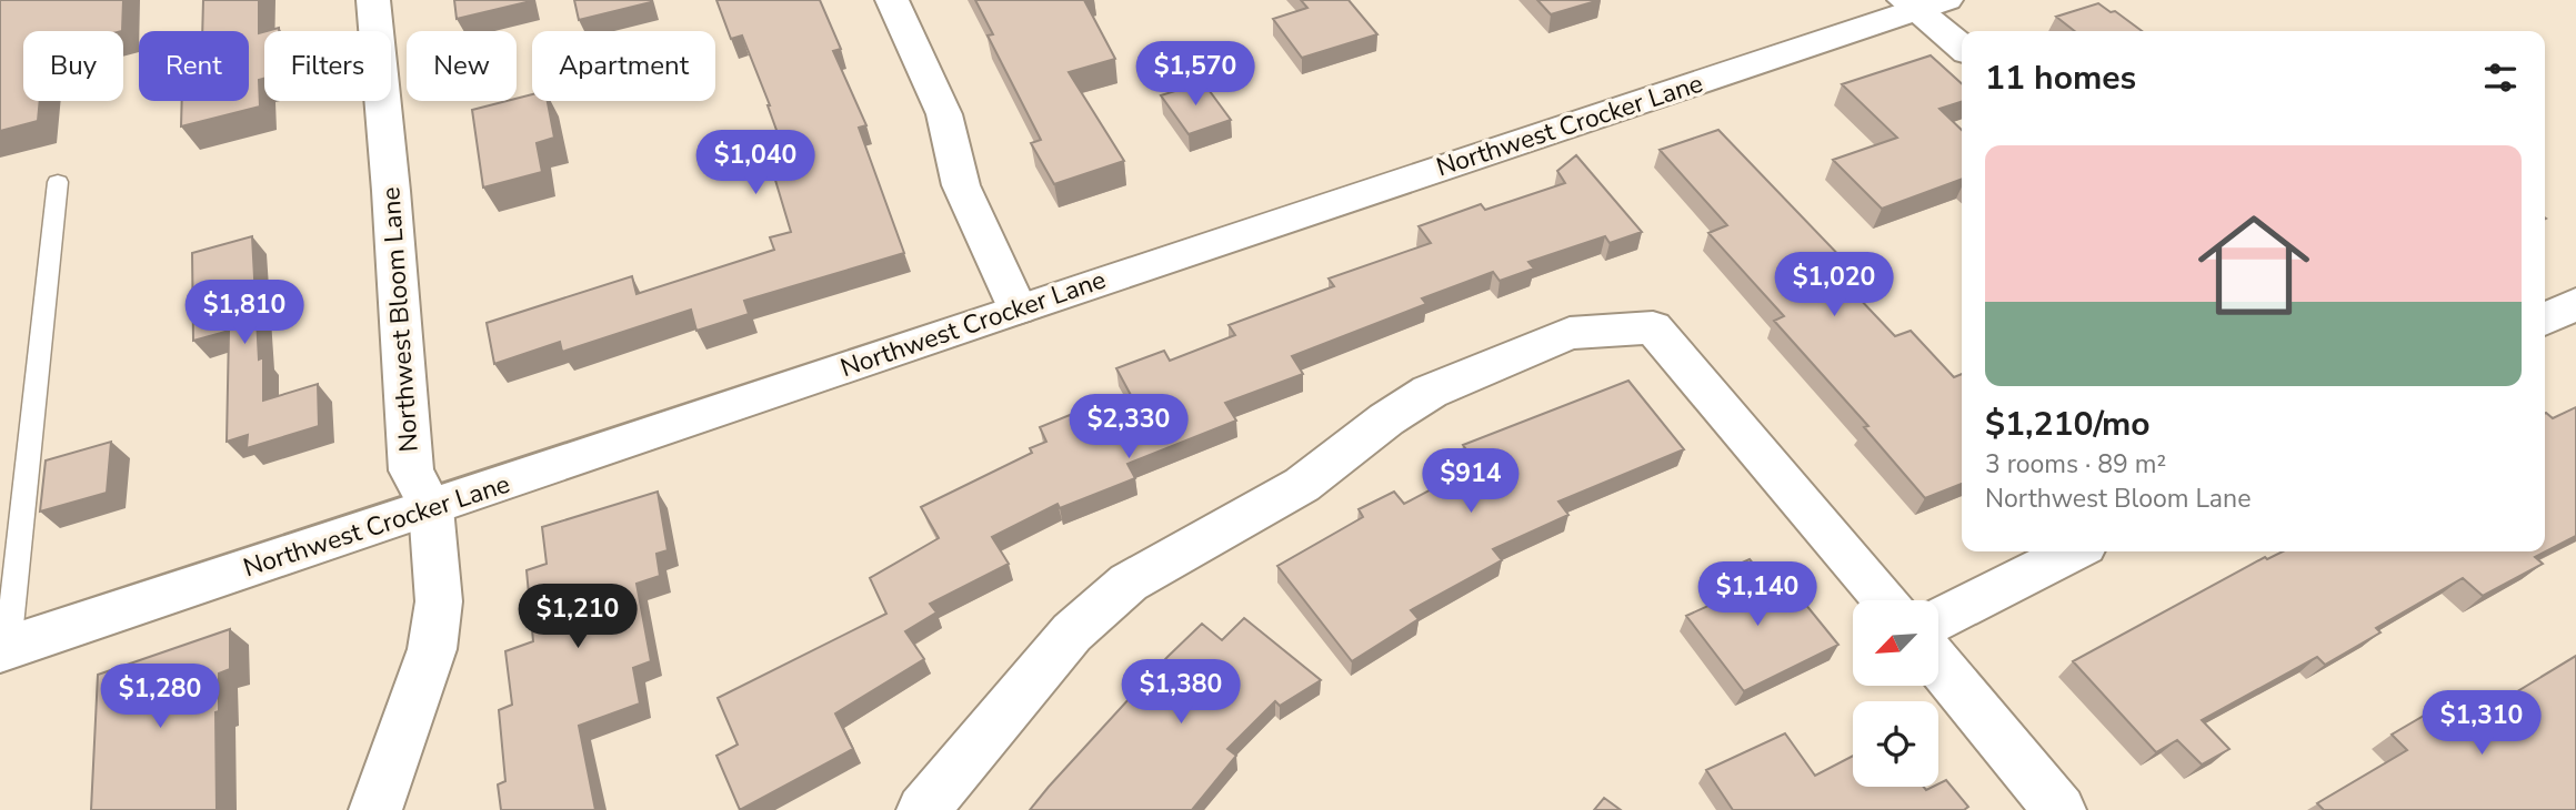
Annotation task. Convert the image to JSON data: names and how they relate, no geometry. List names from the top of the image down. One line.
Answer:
{"streets":{"street":["Northwest Crocker Lane","Northwest Bloom Lane"]},"crossings":[["Northwest Crocker Lane","Northwest Bloom Lane"]],"north":"bottom left","page":{"chip":["Buy","Rent","Filters","New","Apartment"],"heading":"11 homes","price":["$1,570","$1,040","$1,020","$1,810","$2,330","$914","$1,140","$1,210","$1,380","$1,280","$1,310"],"list":[{"name":"$1,210/mo","note":"3 rooms · 89 m² · Northwest Bloom Lane"}]}}
